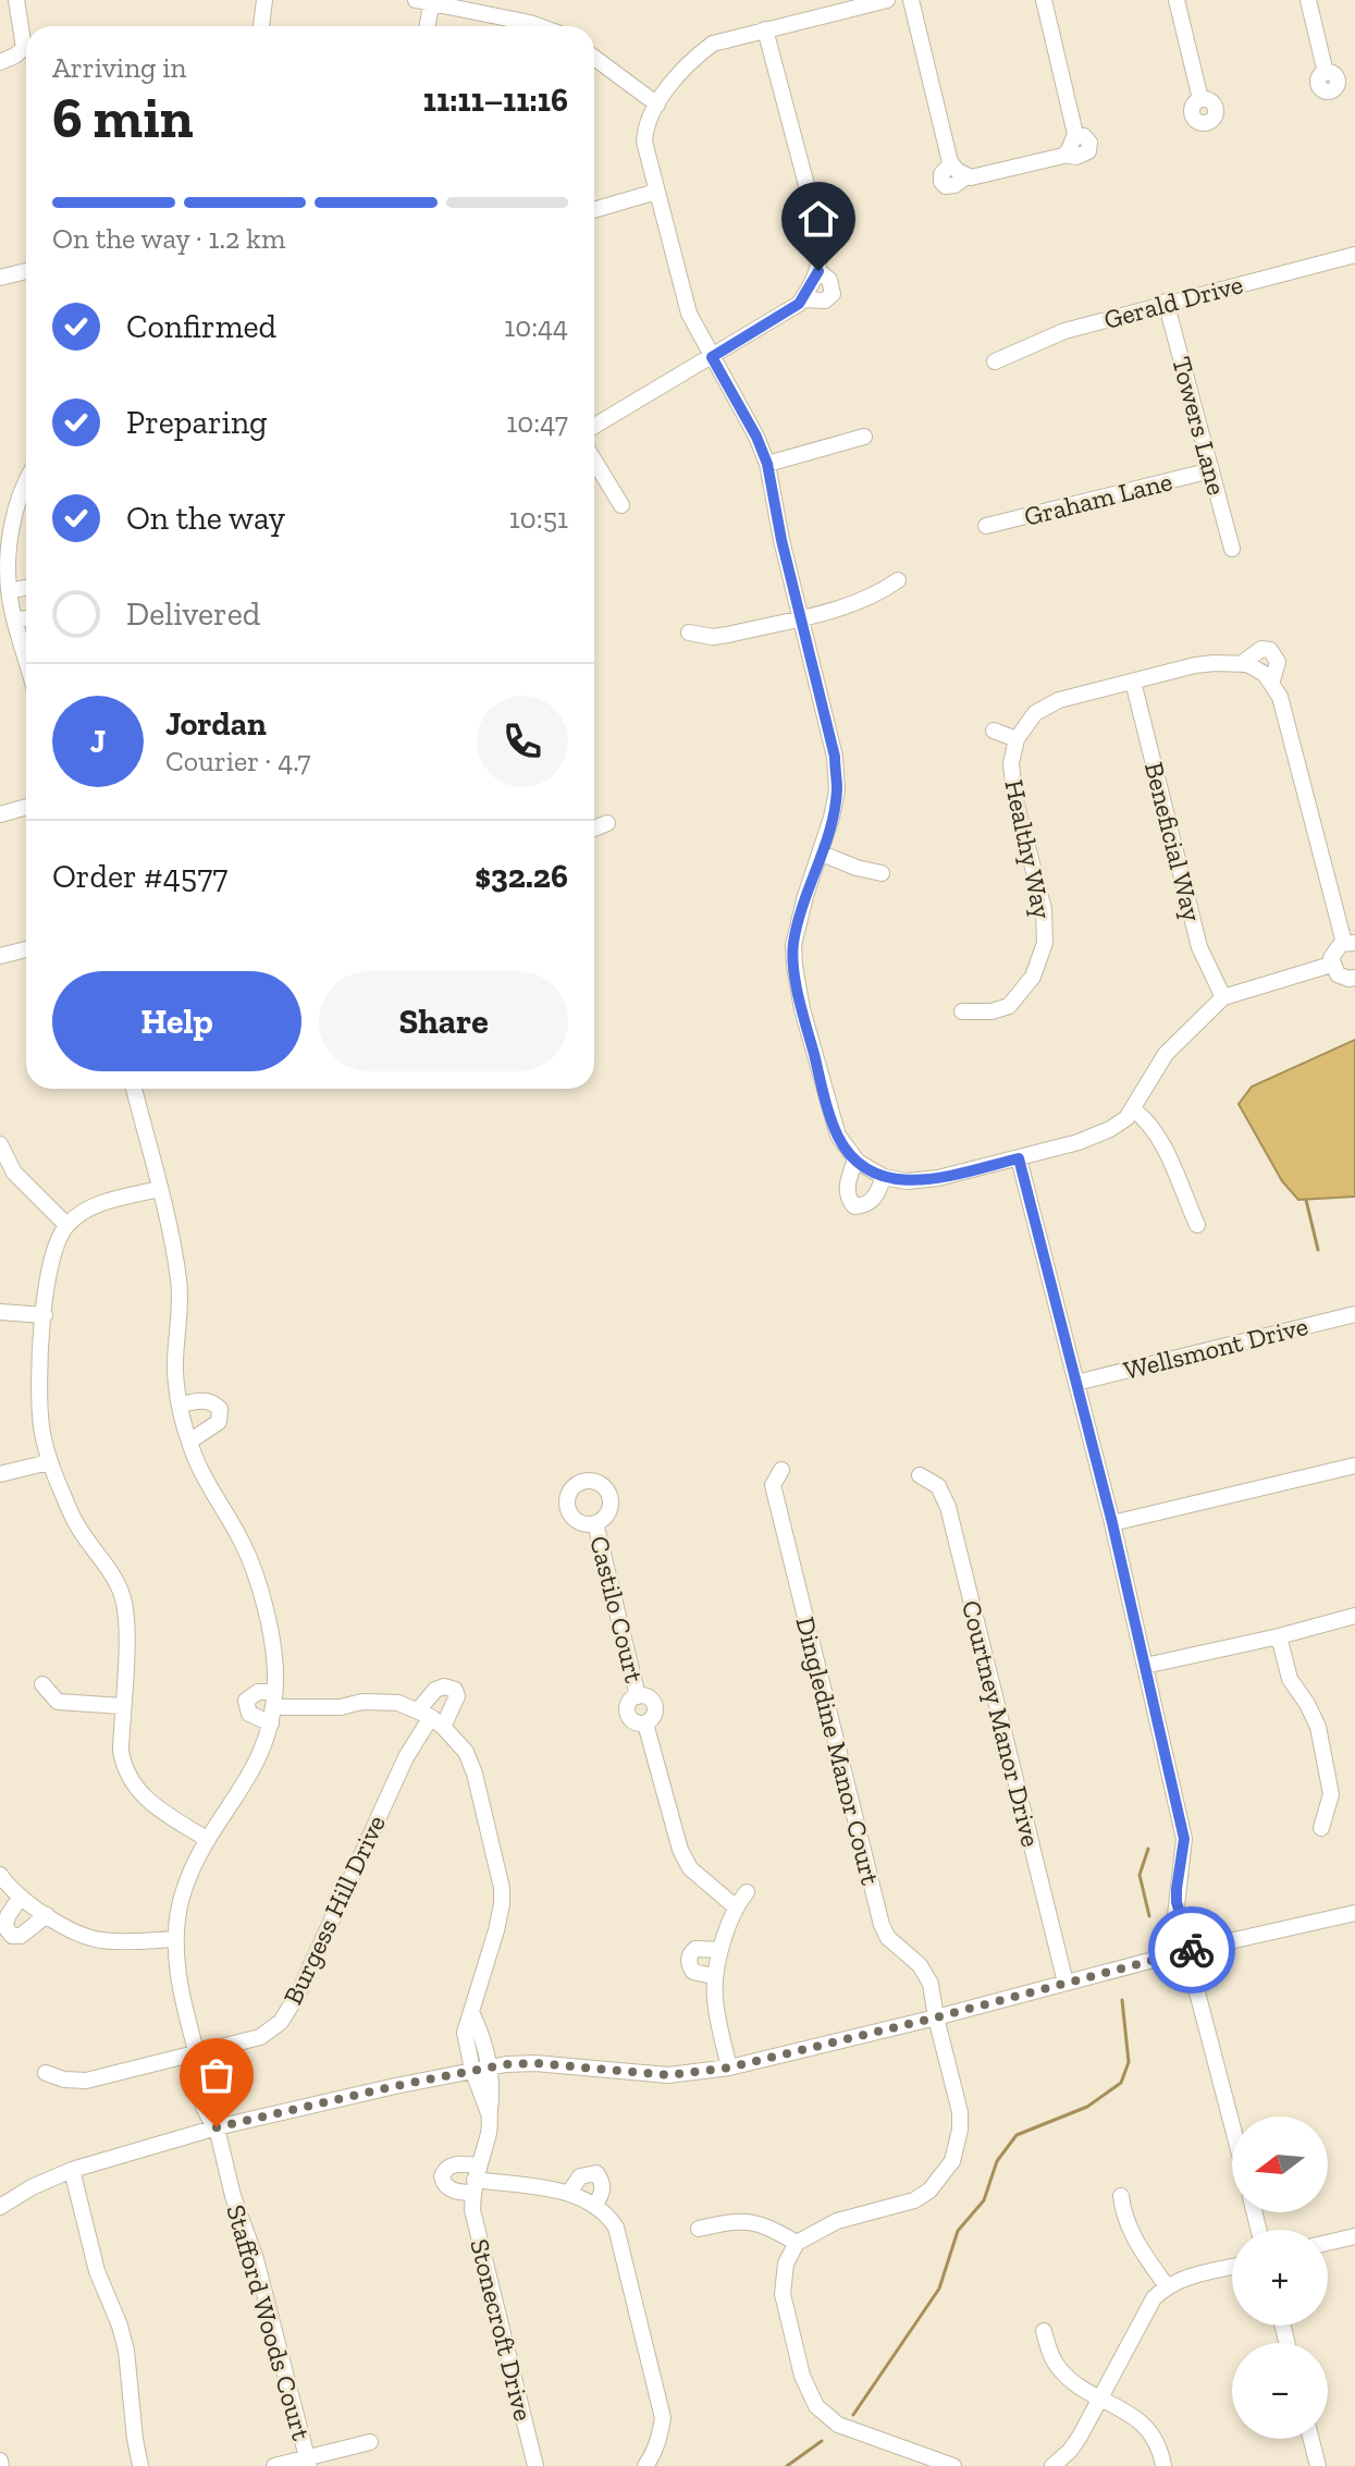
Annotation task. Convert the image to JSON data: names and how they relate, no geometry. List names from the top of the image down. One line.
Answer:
{"streets":{"street":["Gerald Drive","Towers Lane","Graham Lane","Beneficial Way","Healthy Way","Wellsmont Drive","Castilo Court","Courtney Manor Drive","Dingledine Manor Court","Burgess Hill Drive","Stafford Woods Court","Stonecroft Drive"]},"crossings":[["Gerald Drive","Towers Lane"],["Towers Lane","Graham Lane"],["Beneficial Way","Healthy Way"],["Burgess Hill Drive","Stafford Woods Court"],["Burgess Hill Drive","Stonecroft Drive"]],"north":"left","page":{"heading":["6 min","Arriving in","11:11–11:16"],"panel":["Jordan","Courier · 4.7","Order #4577","$32.26"],"bar":"On the way · 1.2 km","list":[["Confirmed","10:44"],["Preparing","10:47"],["On the way","10:51"],"Delivered"],"round":"J","buttons":["Help","Share"],"map_buttons":["+","−"]}}
